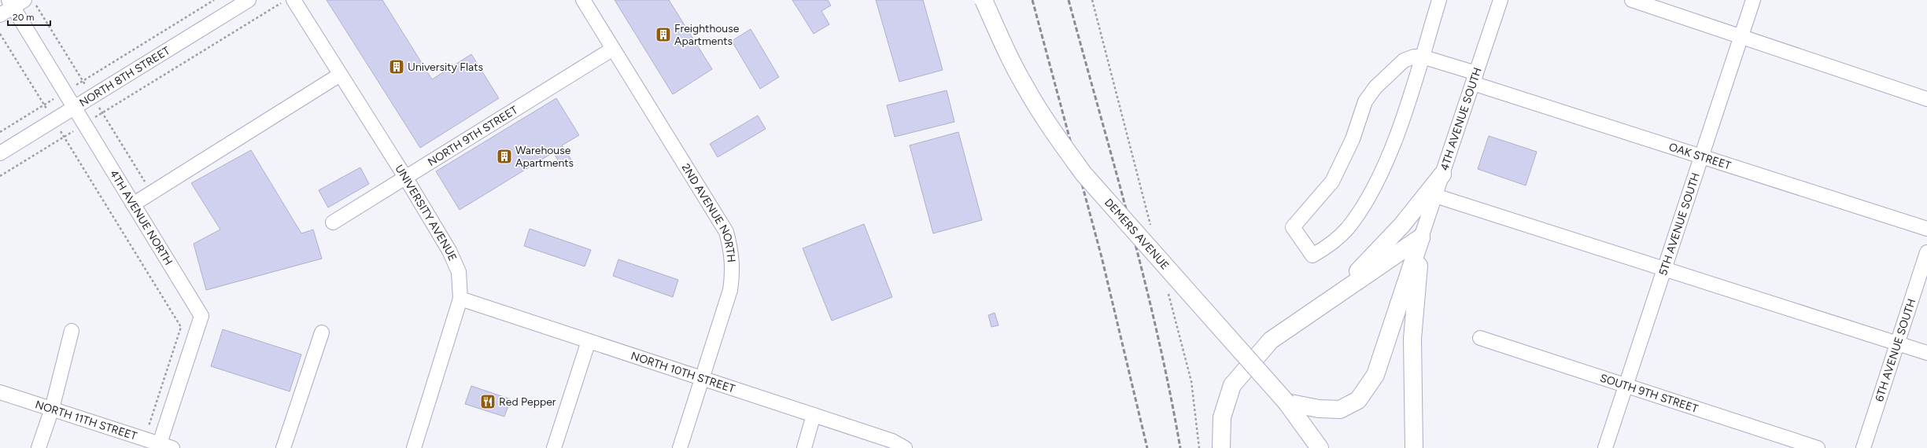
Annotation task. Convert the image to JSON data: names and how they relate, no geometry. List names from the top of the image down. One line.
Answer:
{"streets":{"main road":["DEMERS AVENUE"],"street":["NORTH 8TH STREET","4TH AVENUE SOUTH","NORTH 9TH STREET","OAK STREET","UNIVERSITY AVENUE","2ND AVENUE NORTH","4TH AVENUE NORTH","5TH AVENUE SOUTH","6TH AVENUE SOUTH","NORTH 10TH STREET","SOUTH 9TH STREET","NORTH 11TH STREET"]},"crossings":[["NORTH 8TH STREET","4TH AVENUE NORTH"],["4TH AVENUE SOUTH","OAK STREET"],["NORTH 9TH STREET","UNIVERSITY AVENUE"],["NORTH 9TH STREET","2ND AVENUE NORTH"],["OAK STREET","5TH AVENUE SOUTH"],["UNIVERSITY AVENUE","NORTH 10TH STREET"],["2ND AVENUE NORTH","NORTH 10TH STREET"],["4TH AVENUE NORTH","NORTH 11TH STREET"],["5TH AVENUE SOUTH","SOUTH 9TH STREET"]],"places":{"building":["Freighthouse Apartments","University Flats","Warehouse Apartments"],"restaurant":["Red Pepper"]},"scale_bar":"20 m"}
